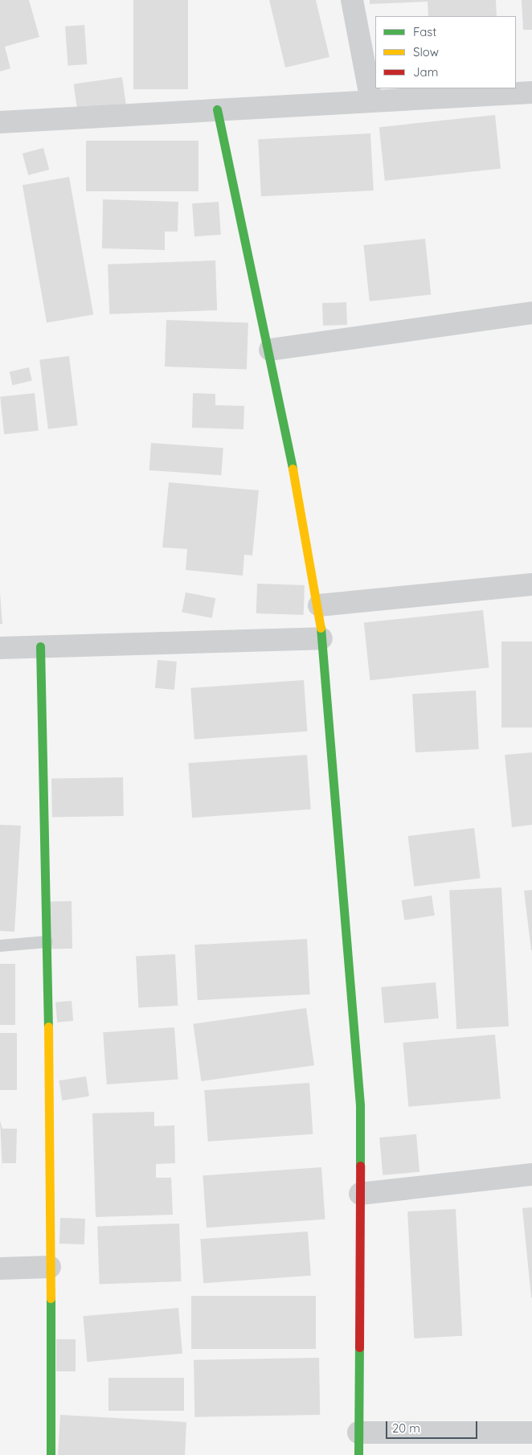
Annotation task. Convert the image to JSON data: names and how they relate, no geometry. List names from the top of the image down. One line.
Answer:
{"legend":["Fast","Slow","Jam"],"scale_bar":"20 m"}
